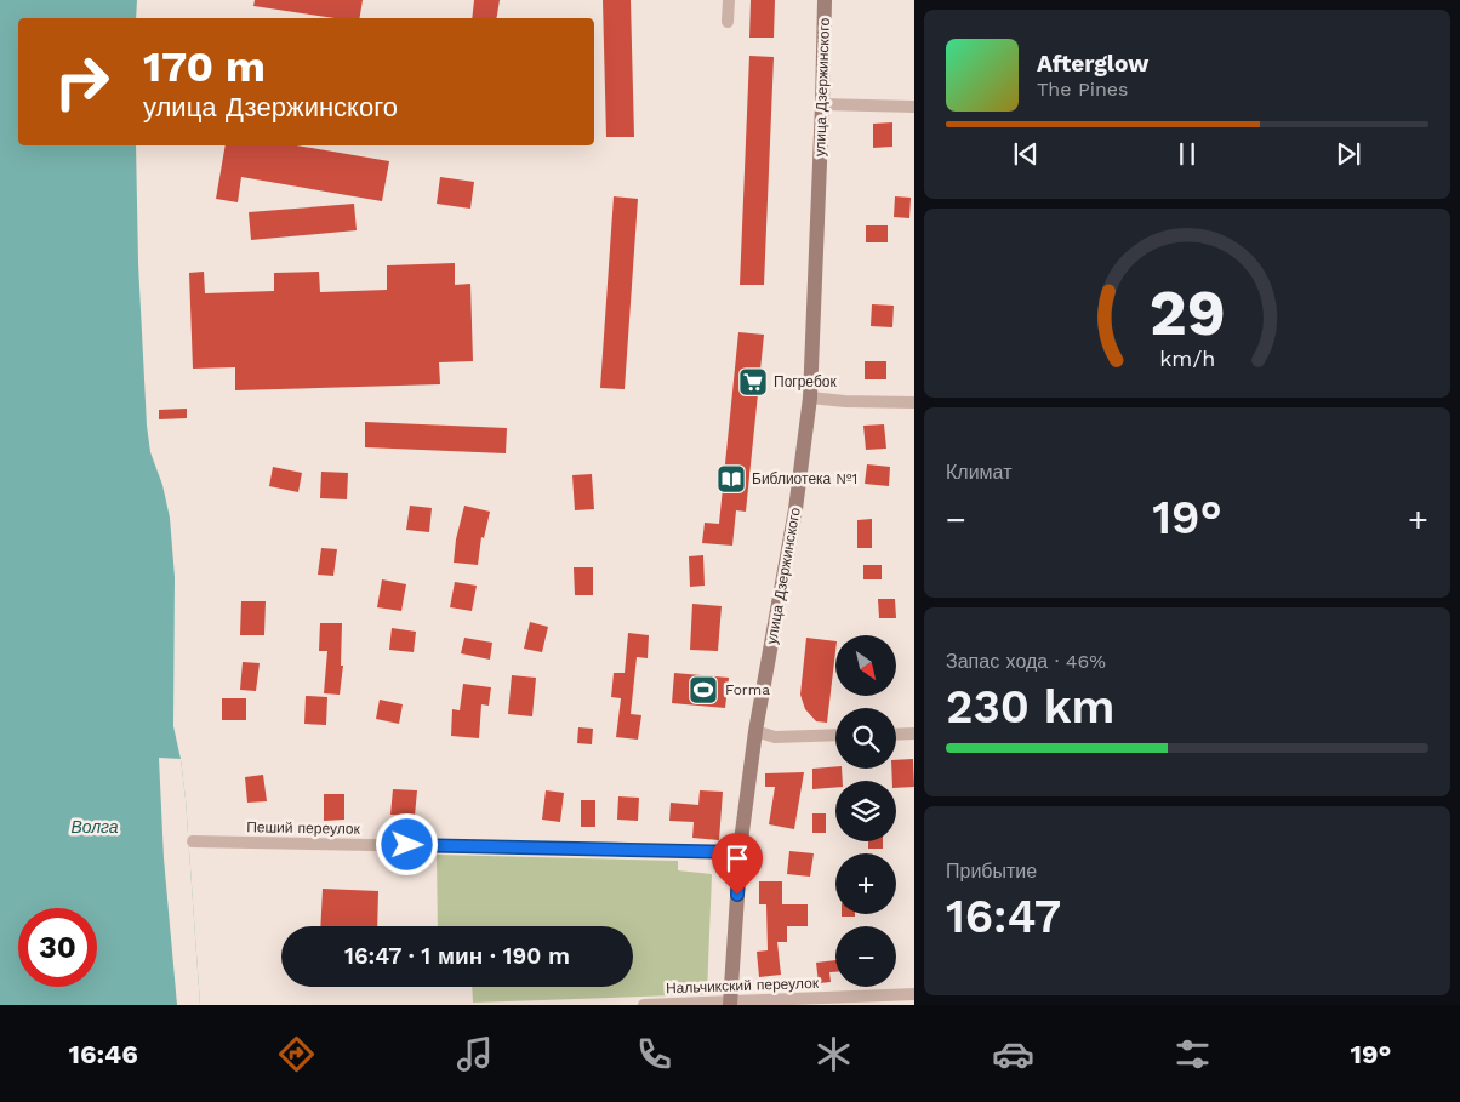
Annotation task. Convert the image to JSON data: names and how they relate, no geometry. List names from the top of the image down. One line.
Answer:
{"streets":{"main road":["улица Дзержинского"],"street":["Пеший переулок","Нальчикский переулок"]},"crossings":[["улица Дзержинского","Пеший переулок"],["улица Дзержинского","Нальчикский переулок"]],"water":["Волга"],"places":{"supermarket":["Погребок"],"library":["Библиотека №1"],"sports":["Forma"]},"north":"bottom right","page":{"turn":["170 m","улица Дзержинского"],"song":["Afterglow","The Pines"],"tile":["Климат",["Запас хода · 46%","230 km"],["Прибытие","16:47"]],"heat":["−","19°","+"],"map_buttons":["+","−"],"limit":"30","trip":"16:47 · 1 мин · 190 m","tabs":["16:46","19°"],"gauge":["29","km/h"]}}
